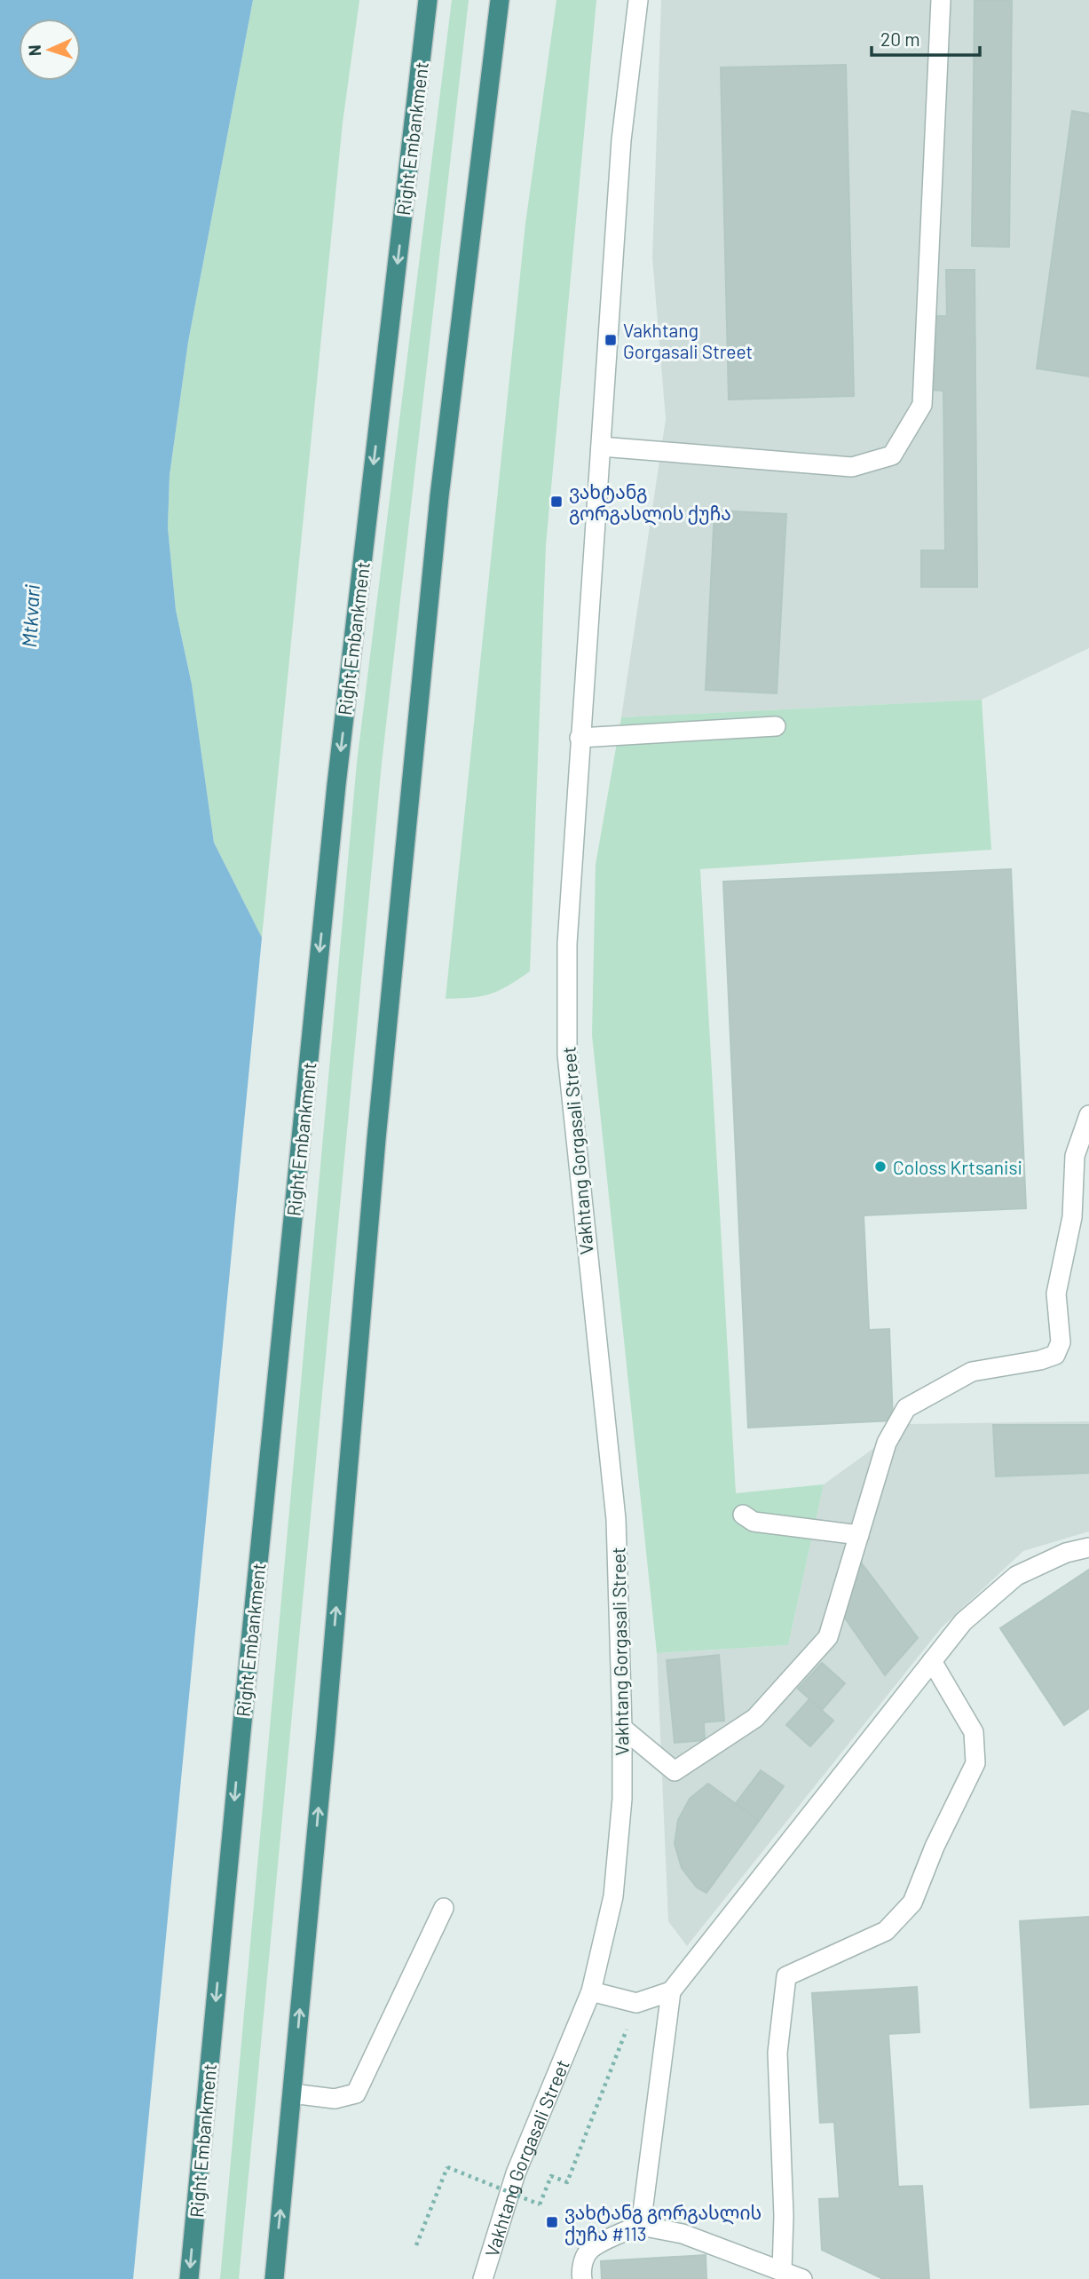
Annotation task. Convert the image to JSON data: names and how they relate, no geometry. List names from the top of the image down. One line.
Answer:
{"streets":{"highway":["Right Embankment"],"street":["Vakhtang Gorgasali Street"]},"water":["Mtkvari"],"places":{"transit":["Vakhtang Gorgasali Street","ვახტანგ გორგასლის ქუჩა","ვახტანგ გორგასლის ქუჩა #113"],"other":["Coloss Krtsanisi"]},"scale_bar":"20 m","north":"left"}
